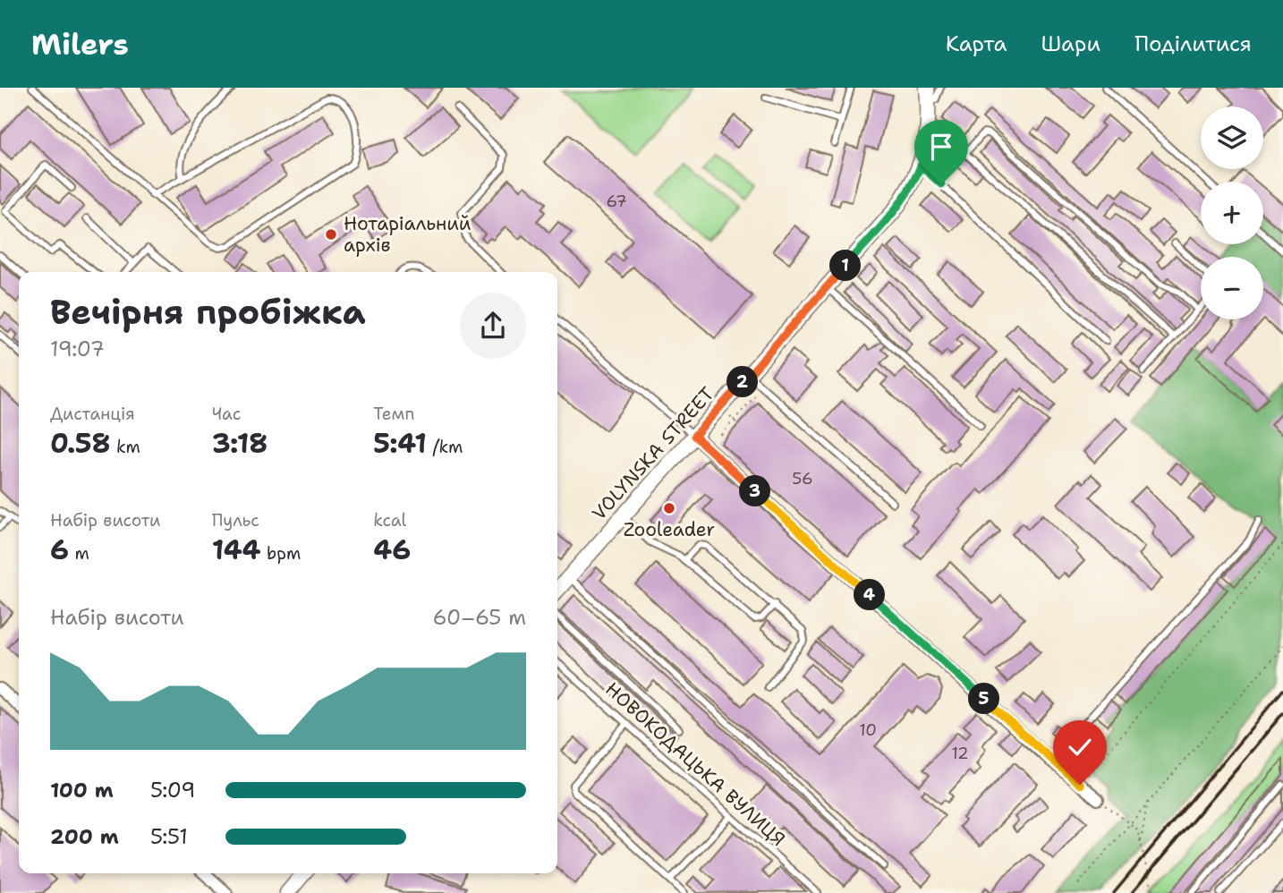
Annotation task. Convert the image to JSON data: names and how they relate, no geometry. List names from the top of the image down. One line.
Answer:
{"streets":{"street":["VOLYNSKA STREET"],"lane":["НОВОКОДАЦЬКА ВУЛИЦЯ"]},"places":["Нотаріальний архів","Zooleader"],"house_numbers":["67","56","10","12"],"page":{"header":"Milers","nav":["Карта","Шари","Поділитися"],"map_buttons":["+","−"],"pins":["1","2","3","4","5"],"heading":["Вечірня пробіжка","19:07"],"stats":[["Дистанція","0.58 km"],["Час","3:18"],["Темп","5:41 /km"],["Набір висоти","6 m"],["Пульс","144 bpm"],["kcal","46"]],"chart":["Набір висоти","60–65 m"],"list":[{"name":"100 m","note":"5:09"},{"name":"200 m","note":"5:51"}]}}
